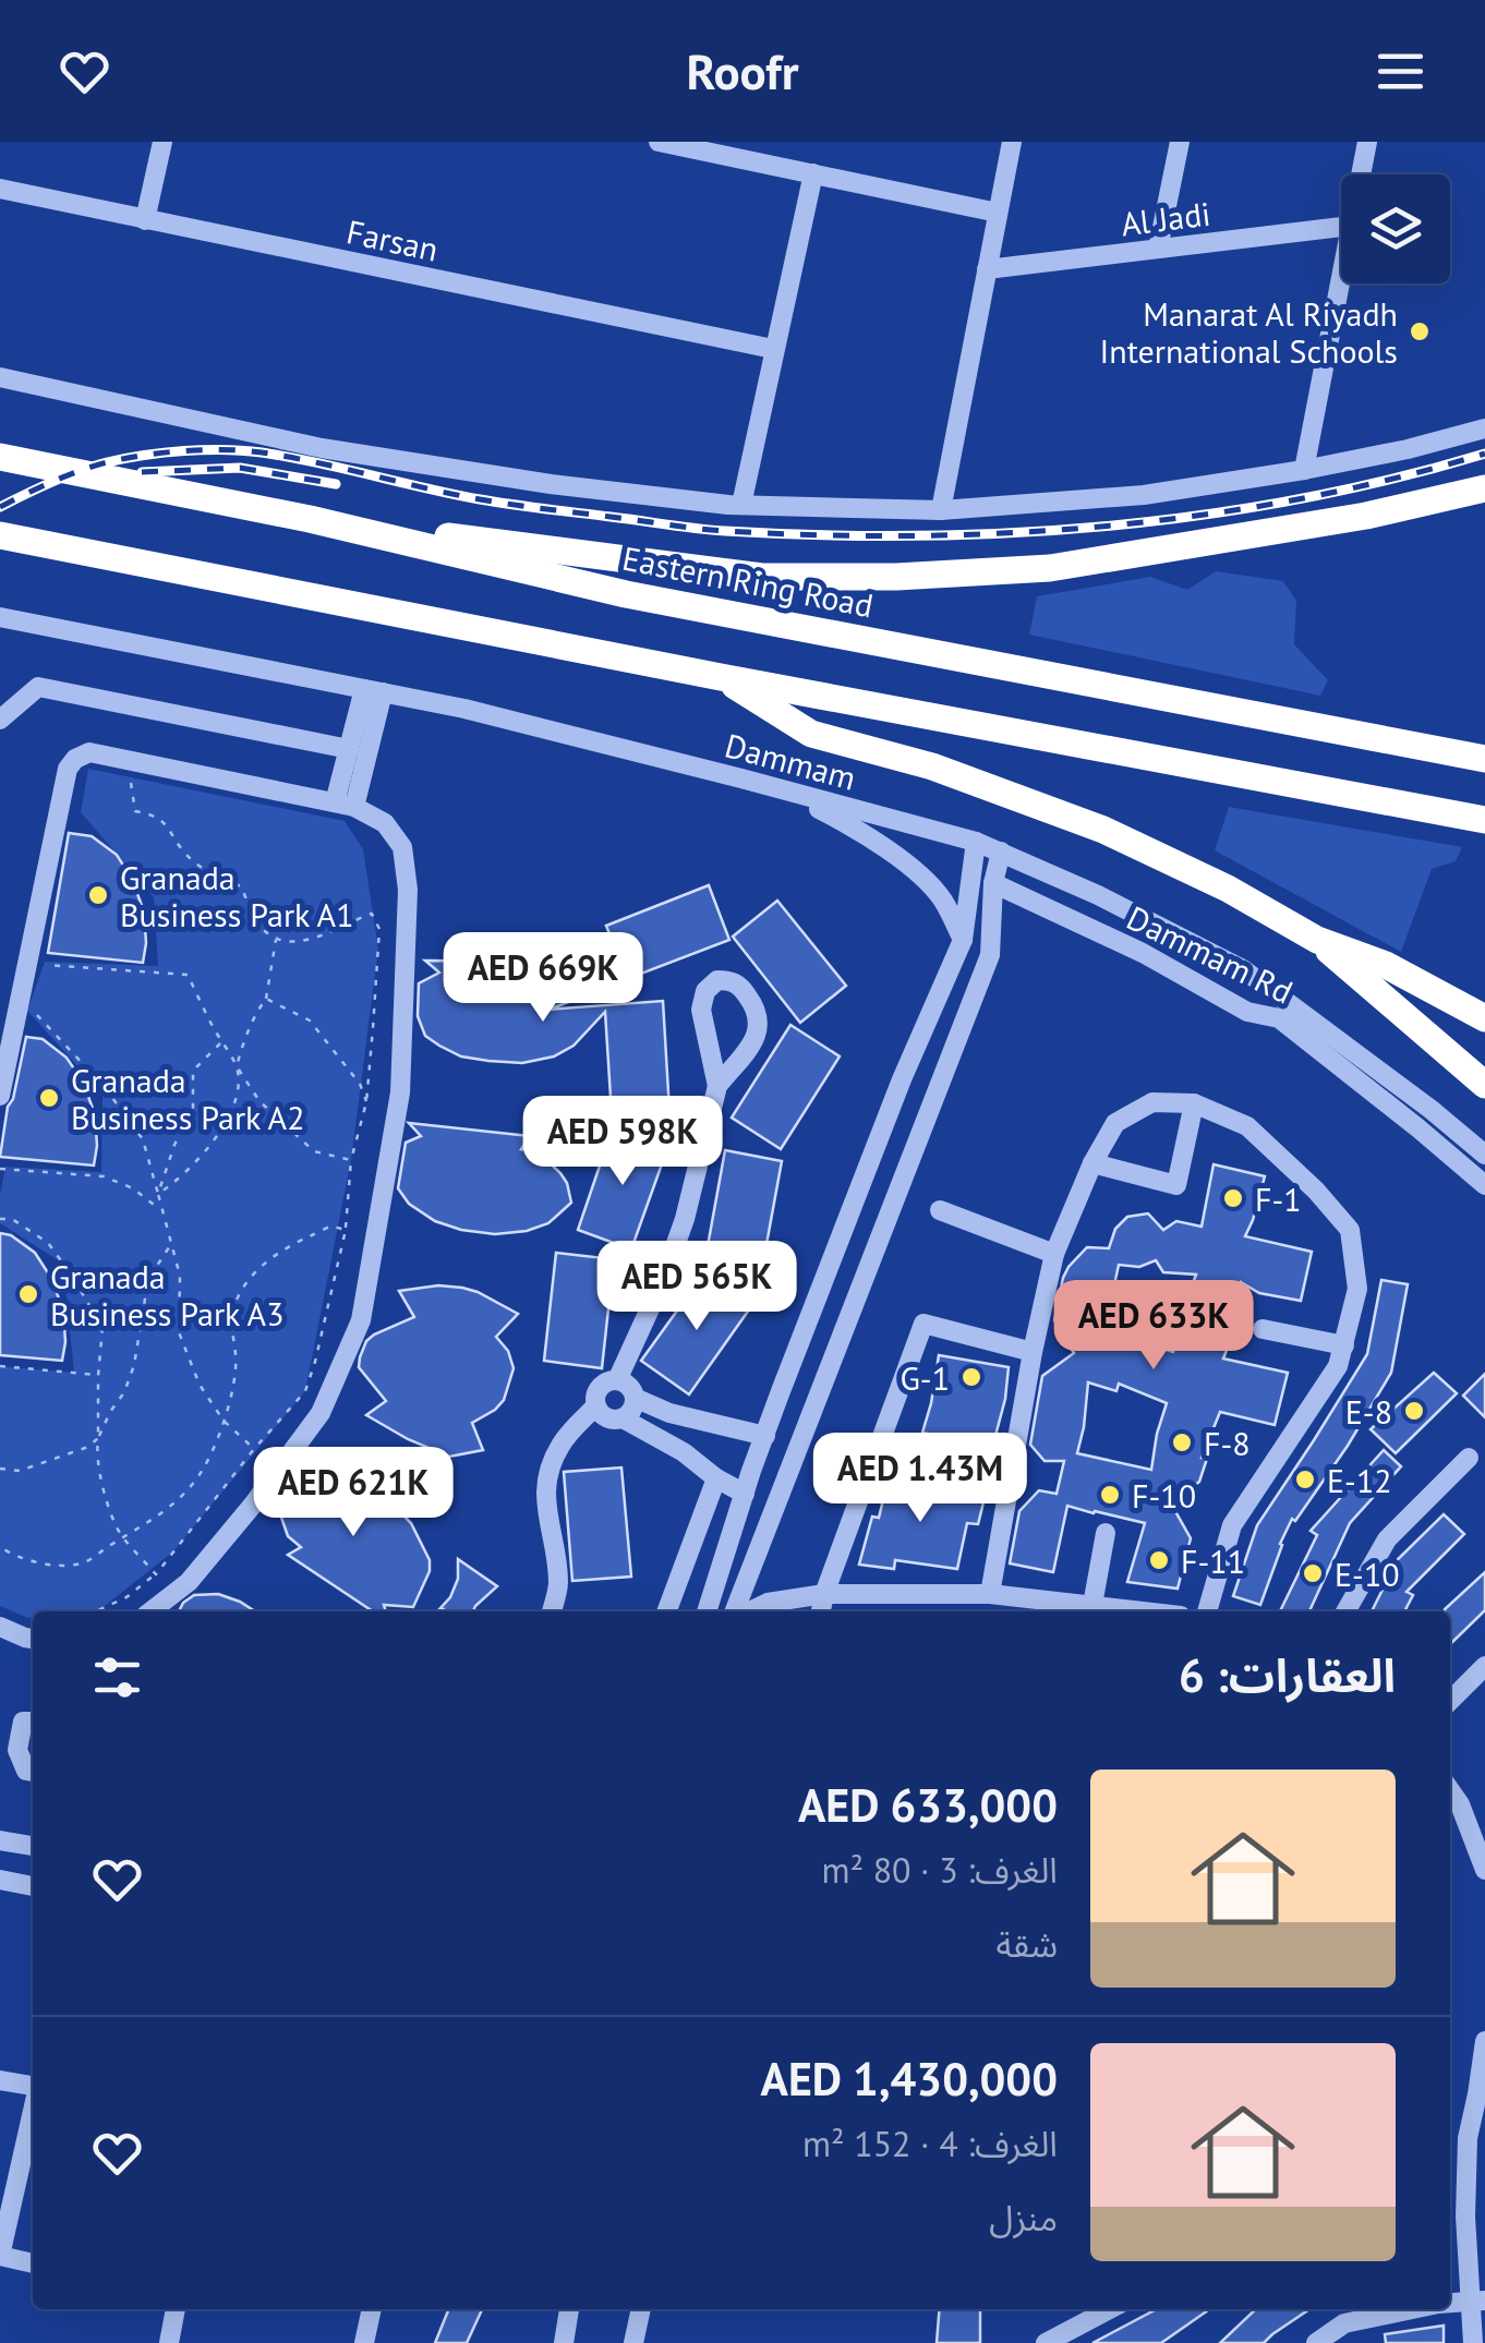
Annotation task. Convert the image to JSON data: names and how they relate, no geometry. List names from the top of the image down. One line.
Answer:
{"streets":{"highway":["Eastern Ring Road"],"street":["Al Jadi","Farsan","Dammam","Dammam Rd"]},"places":["Manarat Al Riyadh International Schools","Granada Business Park A1","Granada Business Park A2","F-1","Granada Business Park A3","G-1","E-8","F-8","E-12","F-10","F-11","E-10"],"page":{"header":"Roofr","price":["AED 669K","AED 598K","AED 565K","AED 633K","AED 1.43M","AED 621K"],"heading":"العقارات: 6","list":[{"name":"AED 633,000","note":"الغرف: 3 · 80 m² · شقة"},{"name":"AED 1,430,000","note":"الغرف: 4 · 152 m² · منزل"}]}}
